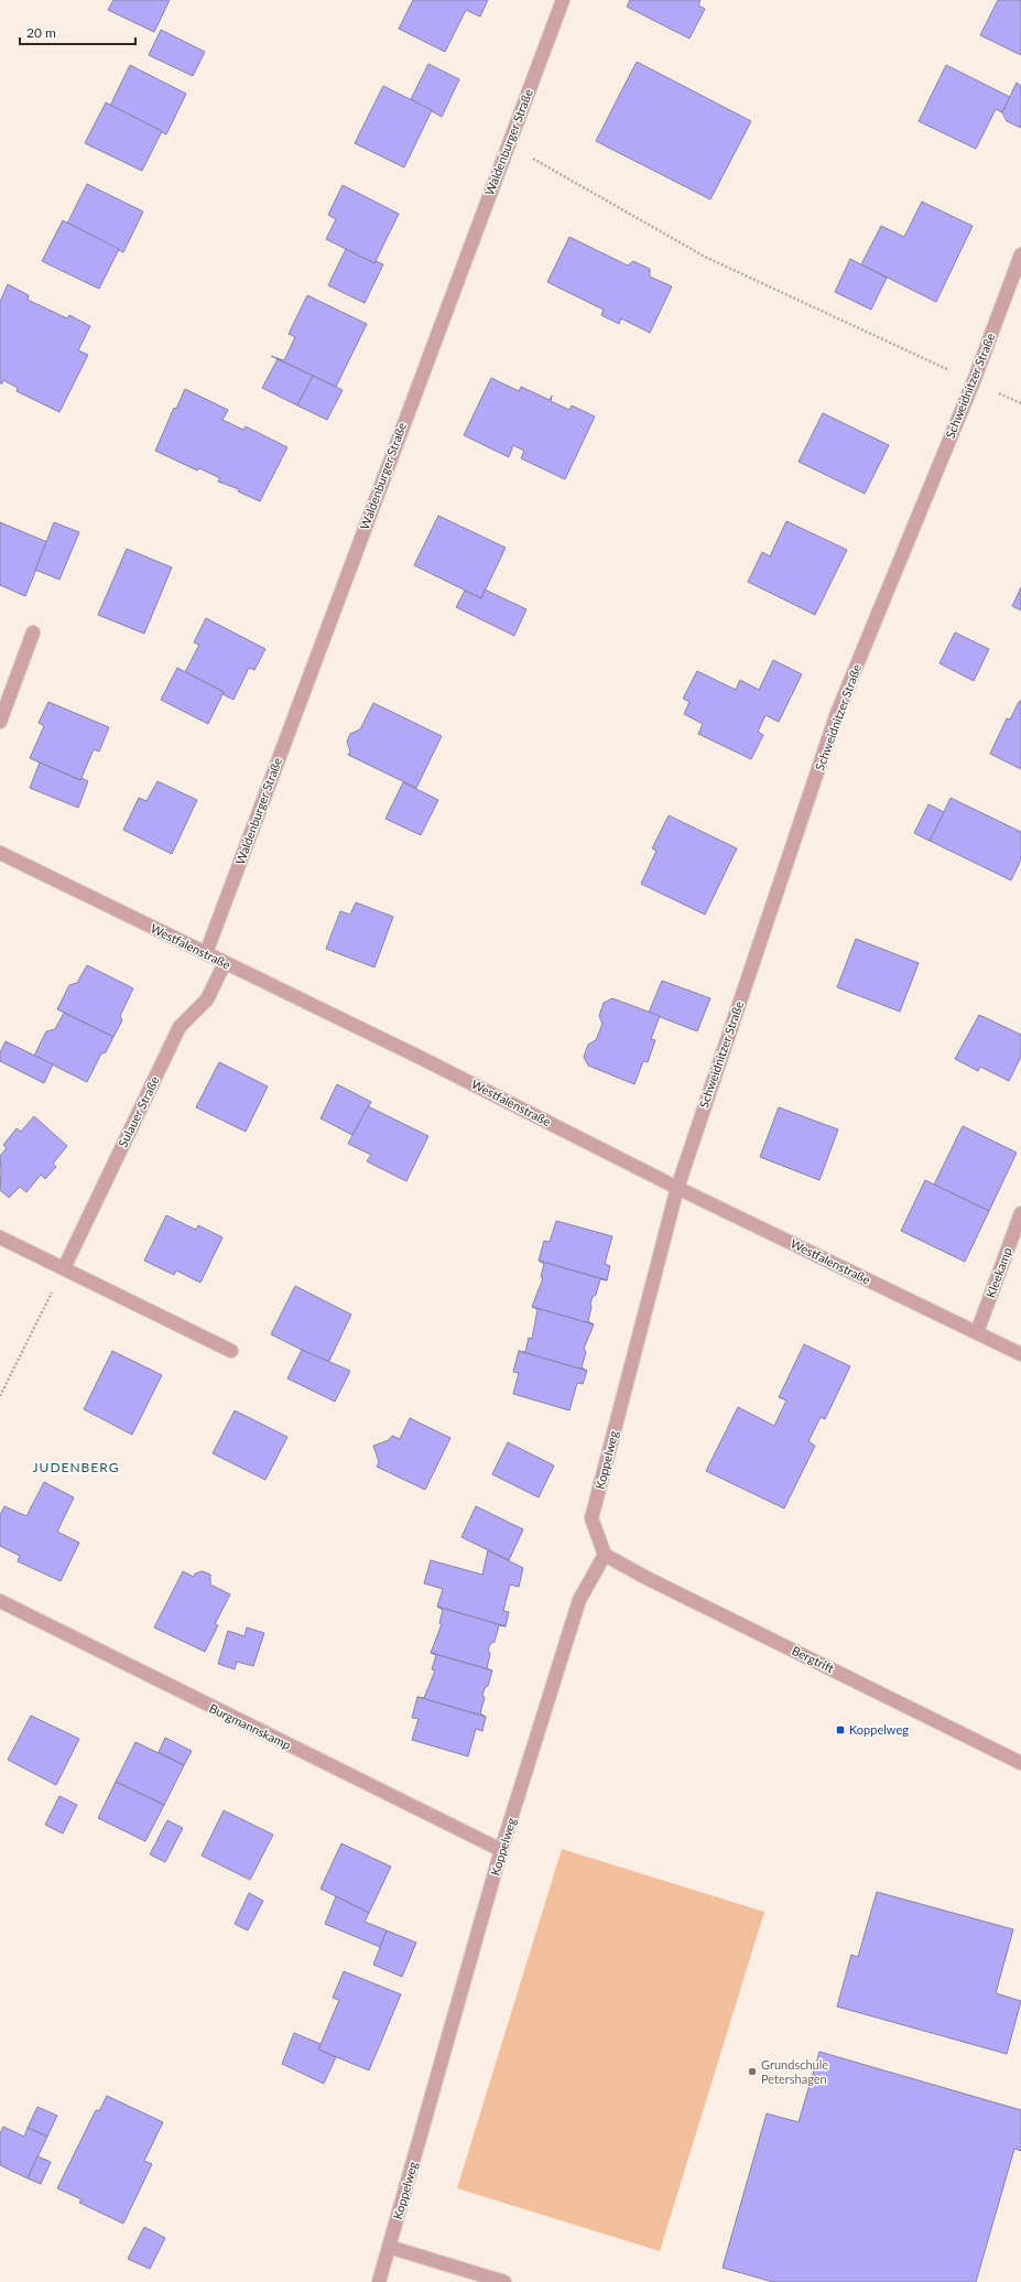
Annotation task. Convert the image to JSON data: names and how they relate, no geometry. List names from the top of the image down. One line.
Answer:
{"streets":{"street":["Waldenburger Straße","Schweidnitzer Straße","Westfalenstraße","Sulauer Straße","Kleekamp","Koppelweg","Bergtrift","Burgmannskamp"]},"crossings":[["Waldenburger Straße","Westfalenstraße"],["Schweidnitzer Straße","Westfalenstraße"],["Schweidnitzer Straße","Koppelweg"],["Westfalenstraße","Sulauer Straße"],["Westfalenstraße","Kleekamp"],["Westfalenstraße","Koppelweg"],["Koppelweg","Bergtrift"],["Koppelweg","Burgmannskamp"]],"districts":["JUDENBERG"],"places":{"transit":["Koppelweg"],"other":["Grundschule Petershagen"]},"scale_bar":"20 m"}
